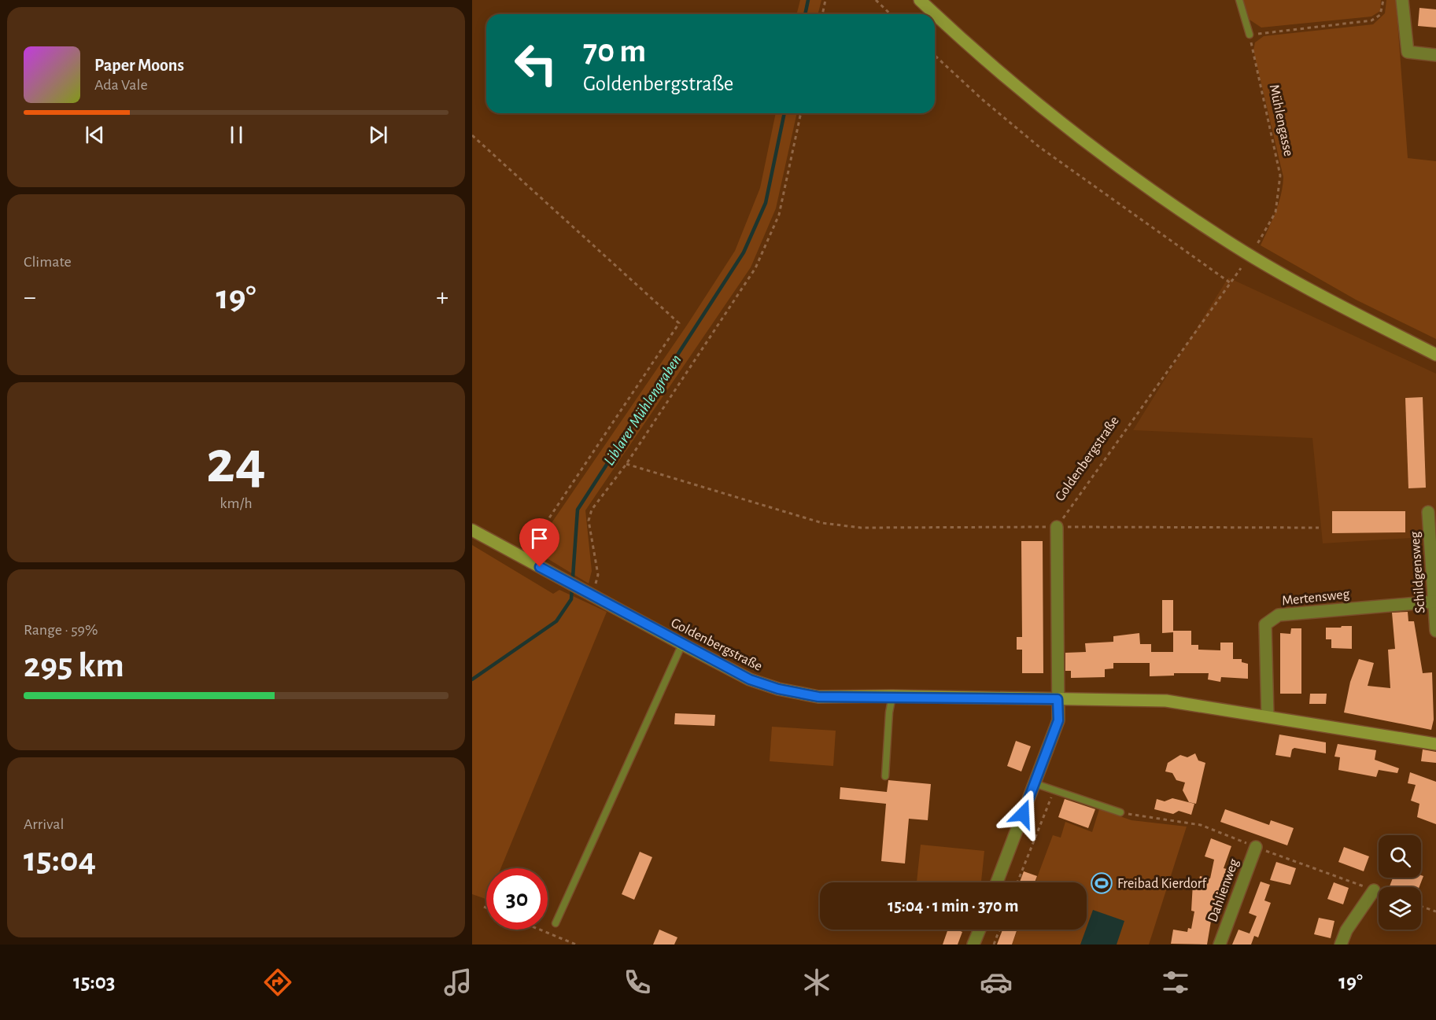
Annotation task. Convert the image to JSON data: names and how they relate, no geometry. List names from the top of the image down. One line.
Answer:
{"streets":{"street":["Goldenbergstraße","Schildgensweg","Mertensweg","Dahlienweg"],"path":["Mühlengasse"]},"crossings":[["Goldenbergstraße","Mertensweg"],["Schildgensweg","Mertensweg"]],"water":["Liblarer Mühlengraben"],"places":{"sports":["Freibad Kierdorf"]},"page":{"turn":["70 m","Goldenbergstraße"],"song":["Paper Moons","Ada Vale"],"tile":["Climate",["24","km/h"],["Range · 59%","295 km"],["Arrival","15:04"]],"heat":["−","19°","+"],"limit":"30","trip":"15:04 · 1 min · 370 m","tabs":["15:03","19°"]}}
